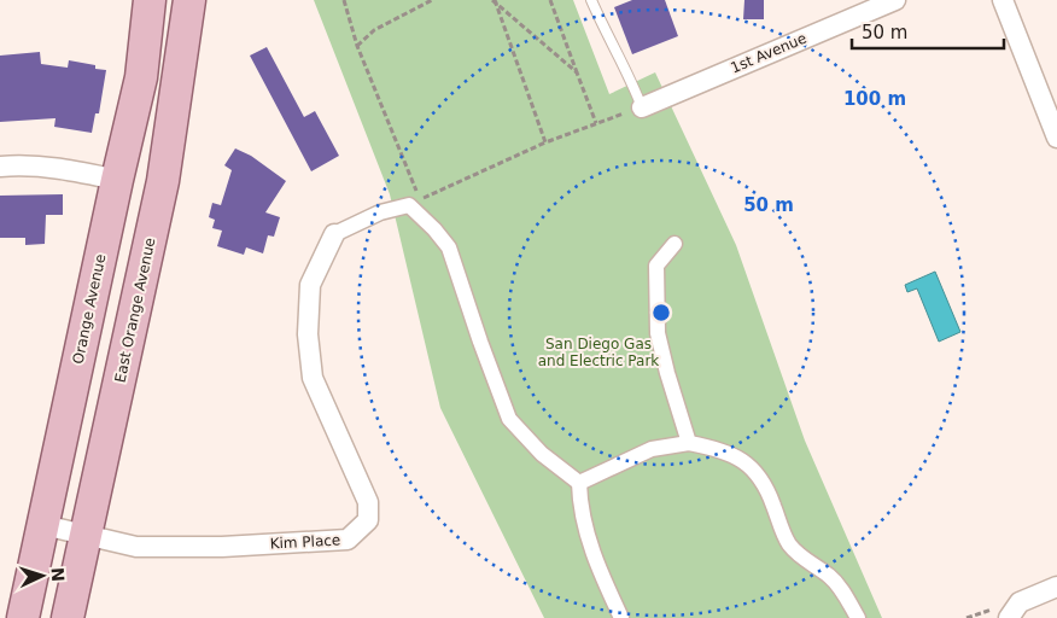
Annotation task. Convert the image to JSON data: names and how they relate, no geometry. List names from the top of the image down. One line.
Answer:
{"streets":{"main road":["Orange Avenue","East Orange Avenue"],"street":["1st Avenue","Kim Place"]},"crossings":[["Orange Avenue","Kim Place"],["East Orange Avenue","Kim Place"]],"parks":["San Diego Gas and Electric Park"],"scale_bar":"50 m","north":"right","rings":["100 m","50 m"]}
